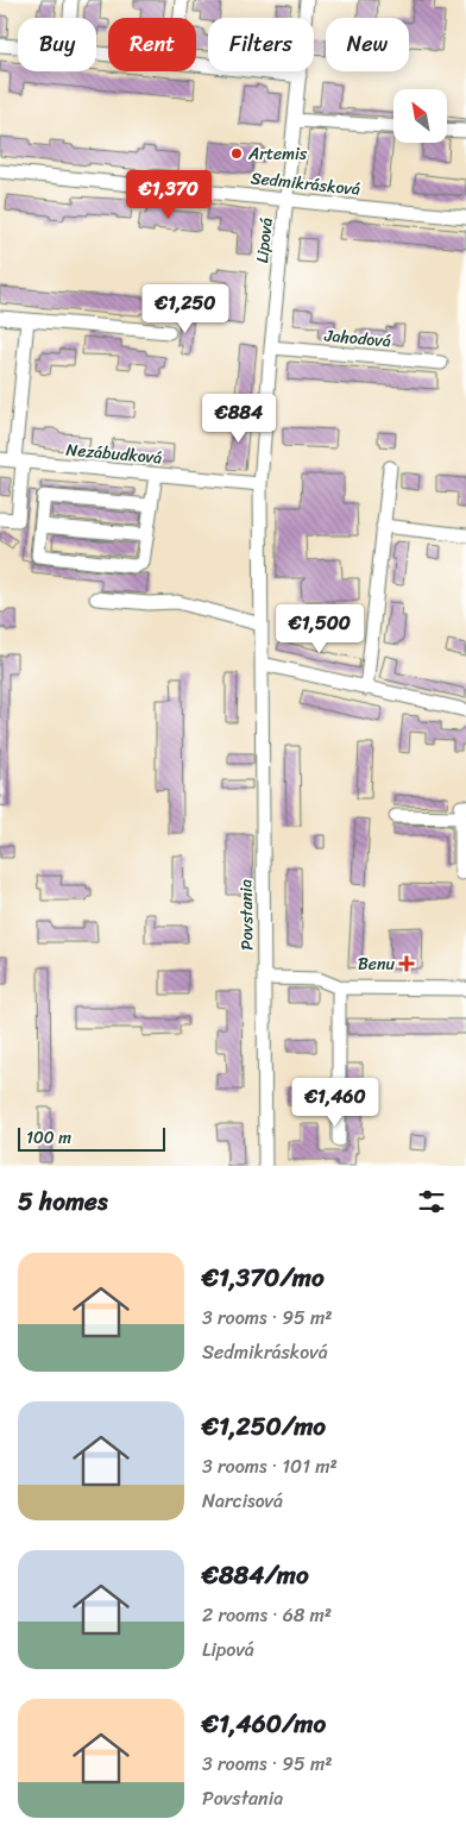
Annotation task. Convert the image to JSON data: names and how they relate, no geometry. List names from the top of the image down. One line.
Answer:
{"streets":{"street":["Sedmikrásková","Lipová","Jahodová","Nezábudková","Povstania"]},"crossings":[["Sedmikrásková","Lipová"],["Lipová","Jahodová"],["Lipová","Nezábudková"],["Lipová","Povstania"]],"places":{"other":["Artemis"],"health":["Benu"]},"scale_bar":"100 m","north":"top left","page":{"chip":["Buy","Rent","Filters","New"],"price":["€1,370","€1,250","€884","€1,500","€1,460"],"scale":"100 m","heading":"5 homes","list":[{"name":"€1,370/mo","note":"3 rooms · 95 m² · Sedmikrásková"},{"name":"€1,250/mo","note":"3 rooms · 101 m² · Narcisová"},{"name":"€884/mo","note":"2 rooms · 68 m² · Lipová"},{"name":"€1,460/mo","note":"3 rooms · 95 m² · Povstania"}]}}
